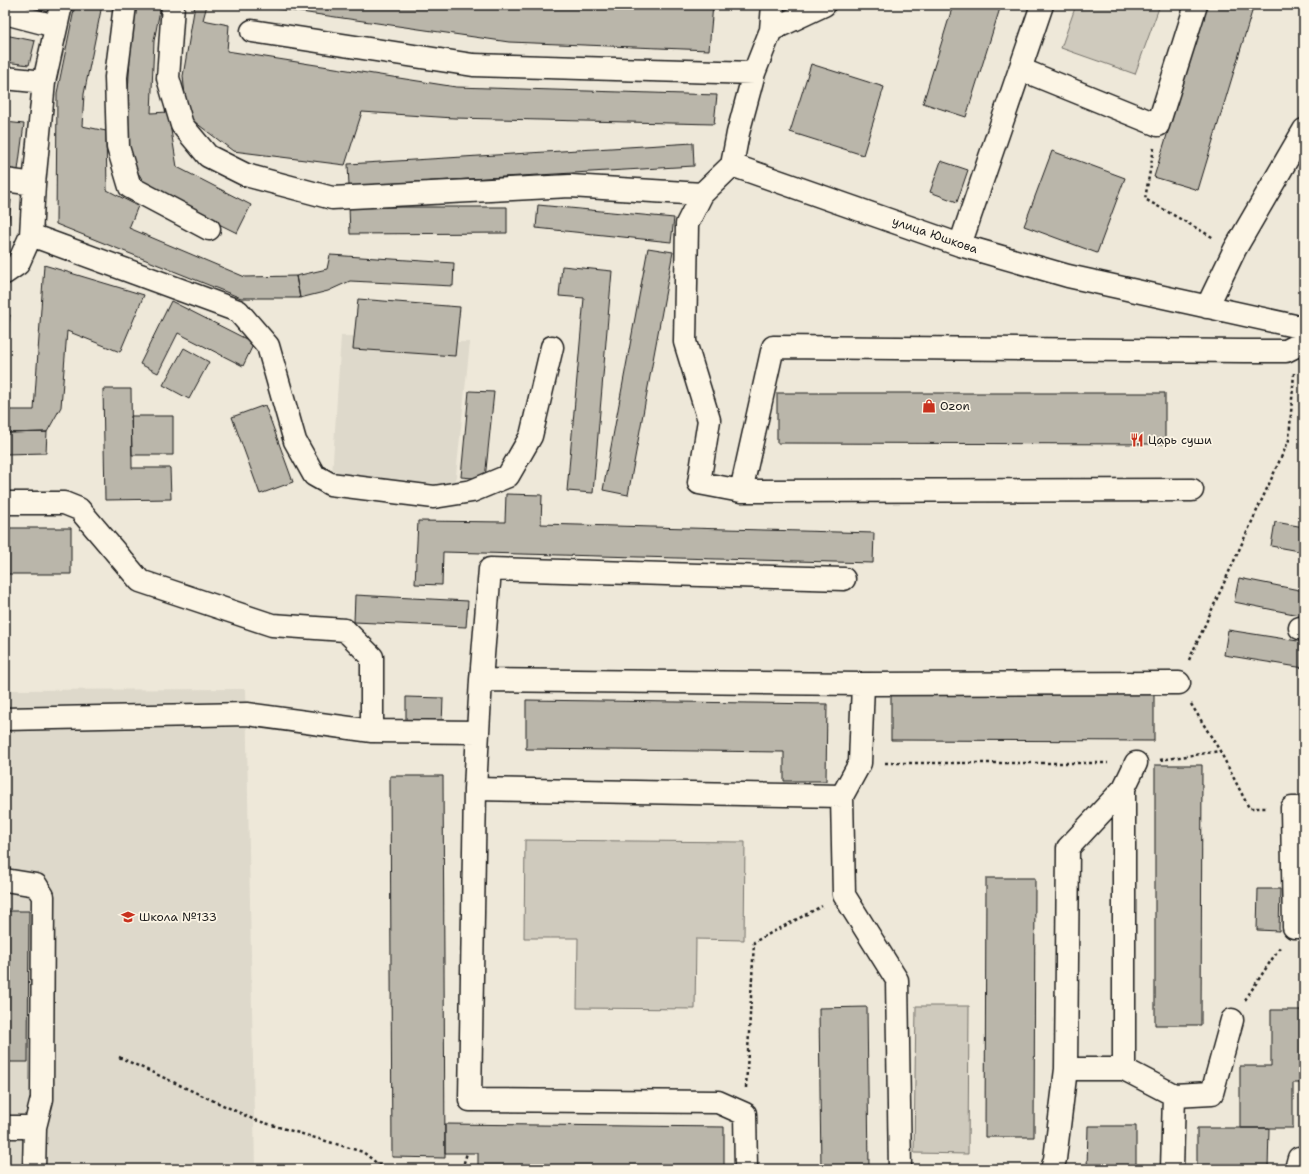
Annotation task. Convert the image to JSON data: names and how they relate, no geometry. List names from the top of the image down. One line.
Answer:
{"streets":{"street":["улица Юшкова"]},"places":{"shop":["Ozon"],"restaurant":["Царь суши"],"school or university":["Школа №133"]}}
